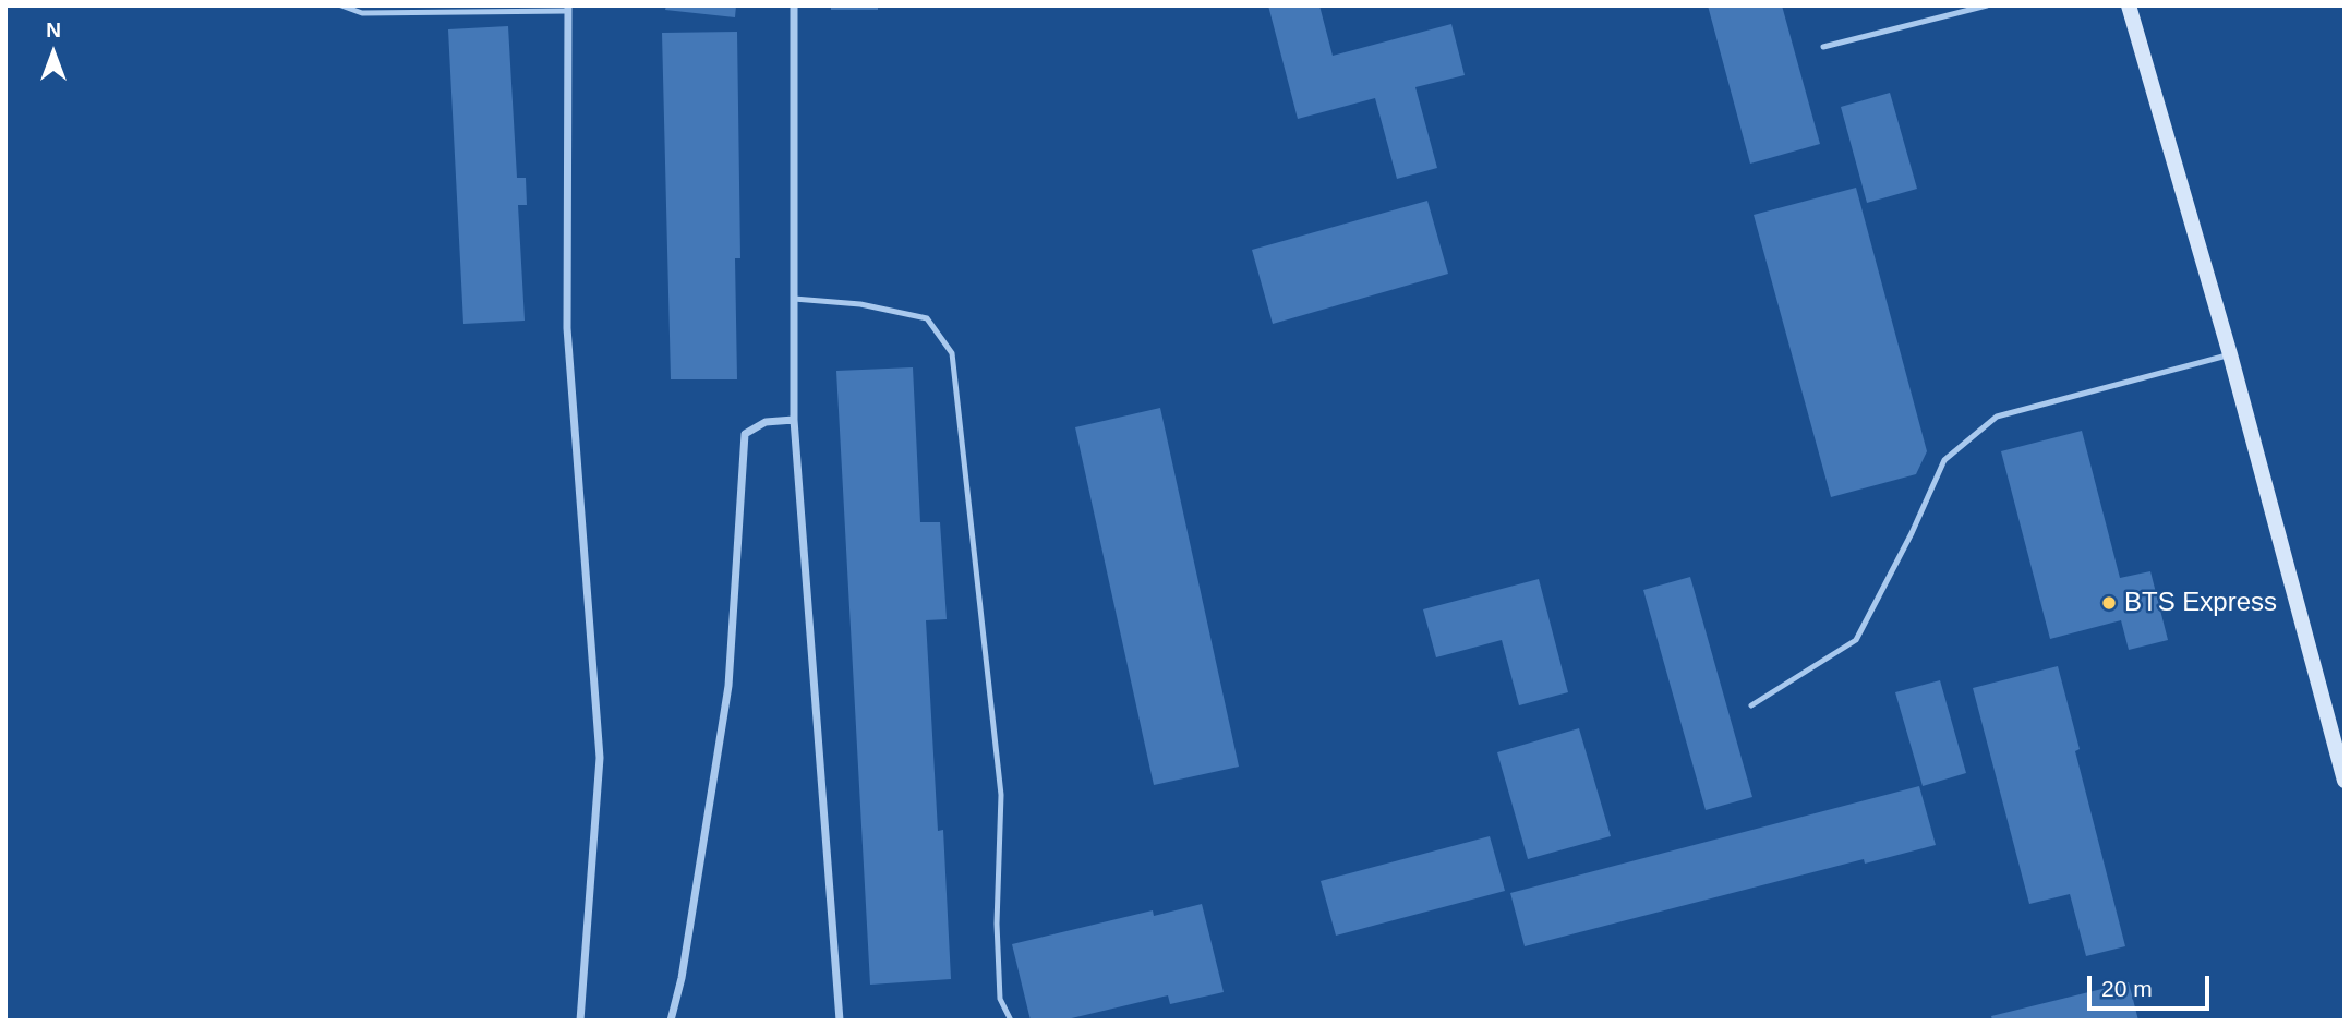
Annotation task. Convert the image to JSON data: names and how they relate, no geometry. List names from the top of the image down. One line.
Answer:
{"places":["BTS Express"],"scale_bar":"20 m","north":"top"}
